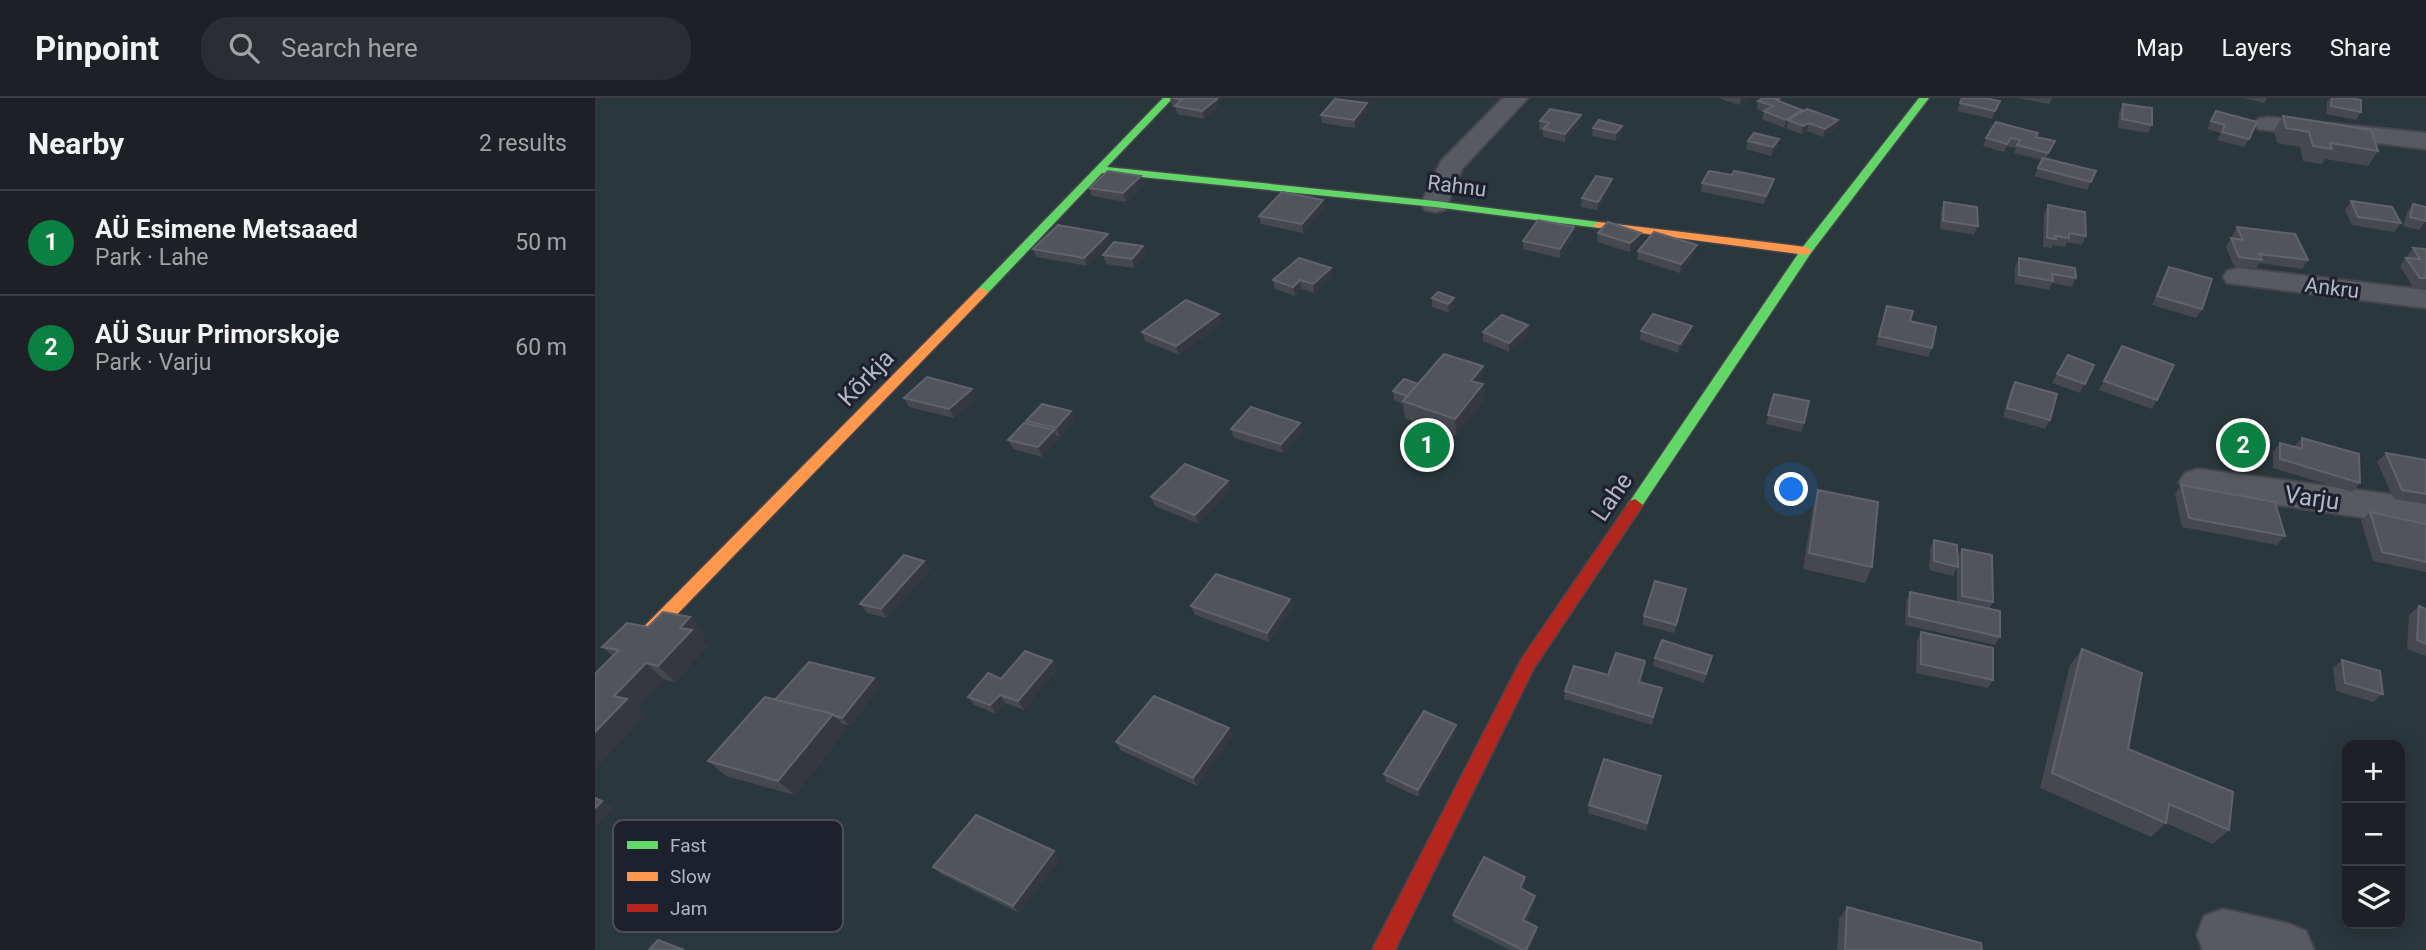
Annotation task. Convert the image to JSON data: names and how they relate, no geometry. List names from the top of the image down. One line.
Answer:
{"streets":{"street":["Rahnu","Ankru","Kõrkja","Lahe","Varju"]},"crossings":[["Rahnu","Kõrkja"],["Rahnu","Lahe"]],"legend":["Fast","Slow","Jam"],"page":{"header":"Pinpoint","search":"Search here","nav":["Map","Layers","Share"],"heading":["Nearby","2 results"],"list":[{"mark":"1","name":"AÜ Esimene Metsaaed","note":"Park · Lahe","value":"50 m"},{"mark":"2","name":"AÜ Suur Primorskoje","note":"Park · Varju","value":"60 m"}],"pins":["1","2"],"map_buttons":["+","−"]}}
